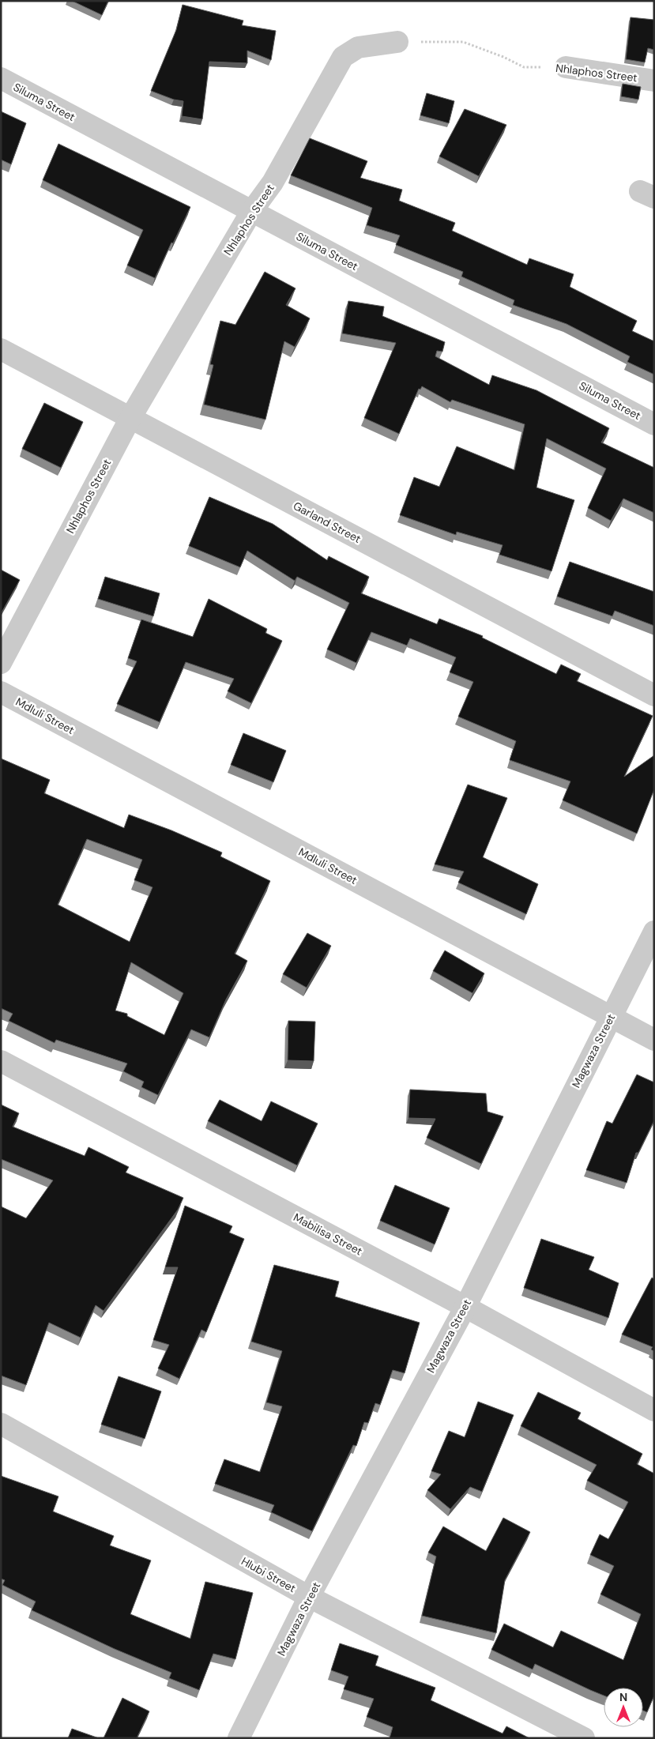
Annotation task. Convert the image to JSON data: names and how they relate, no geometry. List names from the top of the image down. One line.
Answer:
{"streets":{"street":["Nhlaphos Street","Siluma Street","Garland Street","Mdluli Street","Magwaza Street","Mabilisa Street","Hlubi Street"]},"crossings":[["Nhlaphos Street","Siluma Street"],["Nhlaphos Street","Garland Street"],["Mdluli Street","Magwaza Street"],["Magwaza Street","Mabilisa Street"],["Magwaza Street","Hlubi Street"]],"north":"top"}
